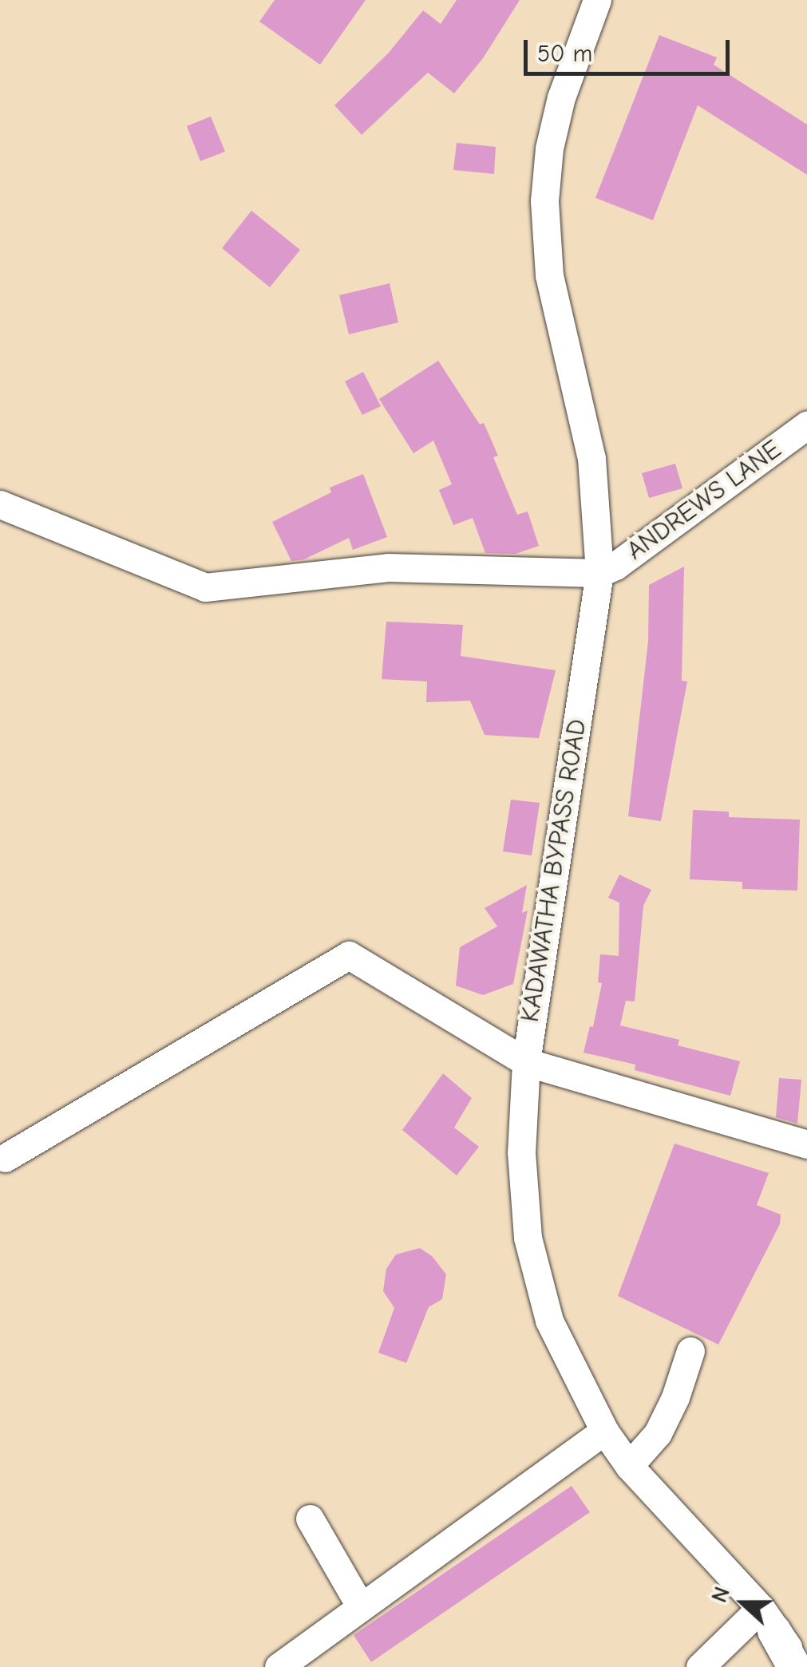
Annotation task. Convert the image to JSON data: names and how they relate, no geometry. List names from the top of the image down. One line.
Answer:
{"streets":{"street":["ANDREWS LANE","KADAWATHA BYPASS ROAD"]},"crossings":[["ANDREWS LANE","KADAWATHA BYPASS ROAD"]],"scale_bar":"50 m","north":"left"}
